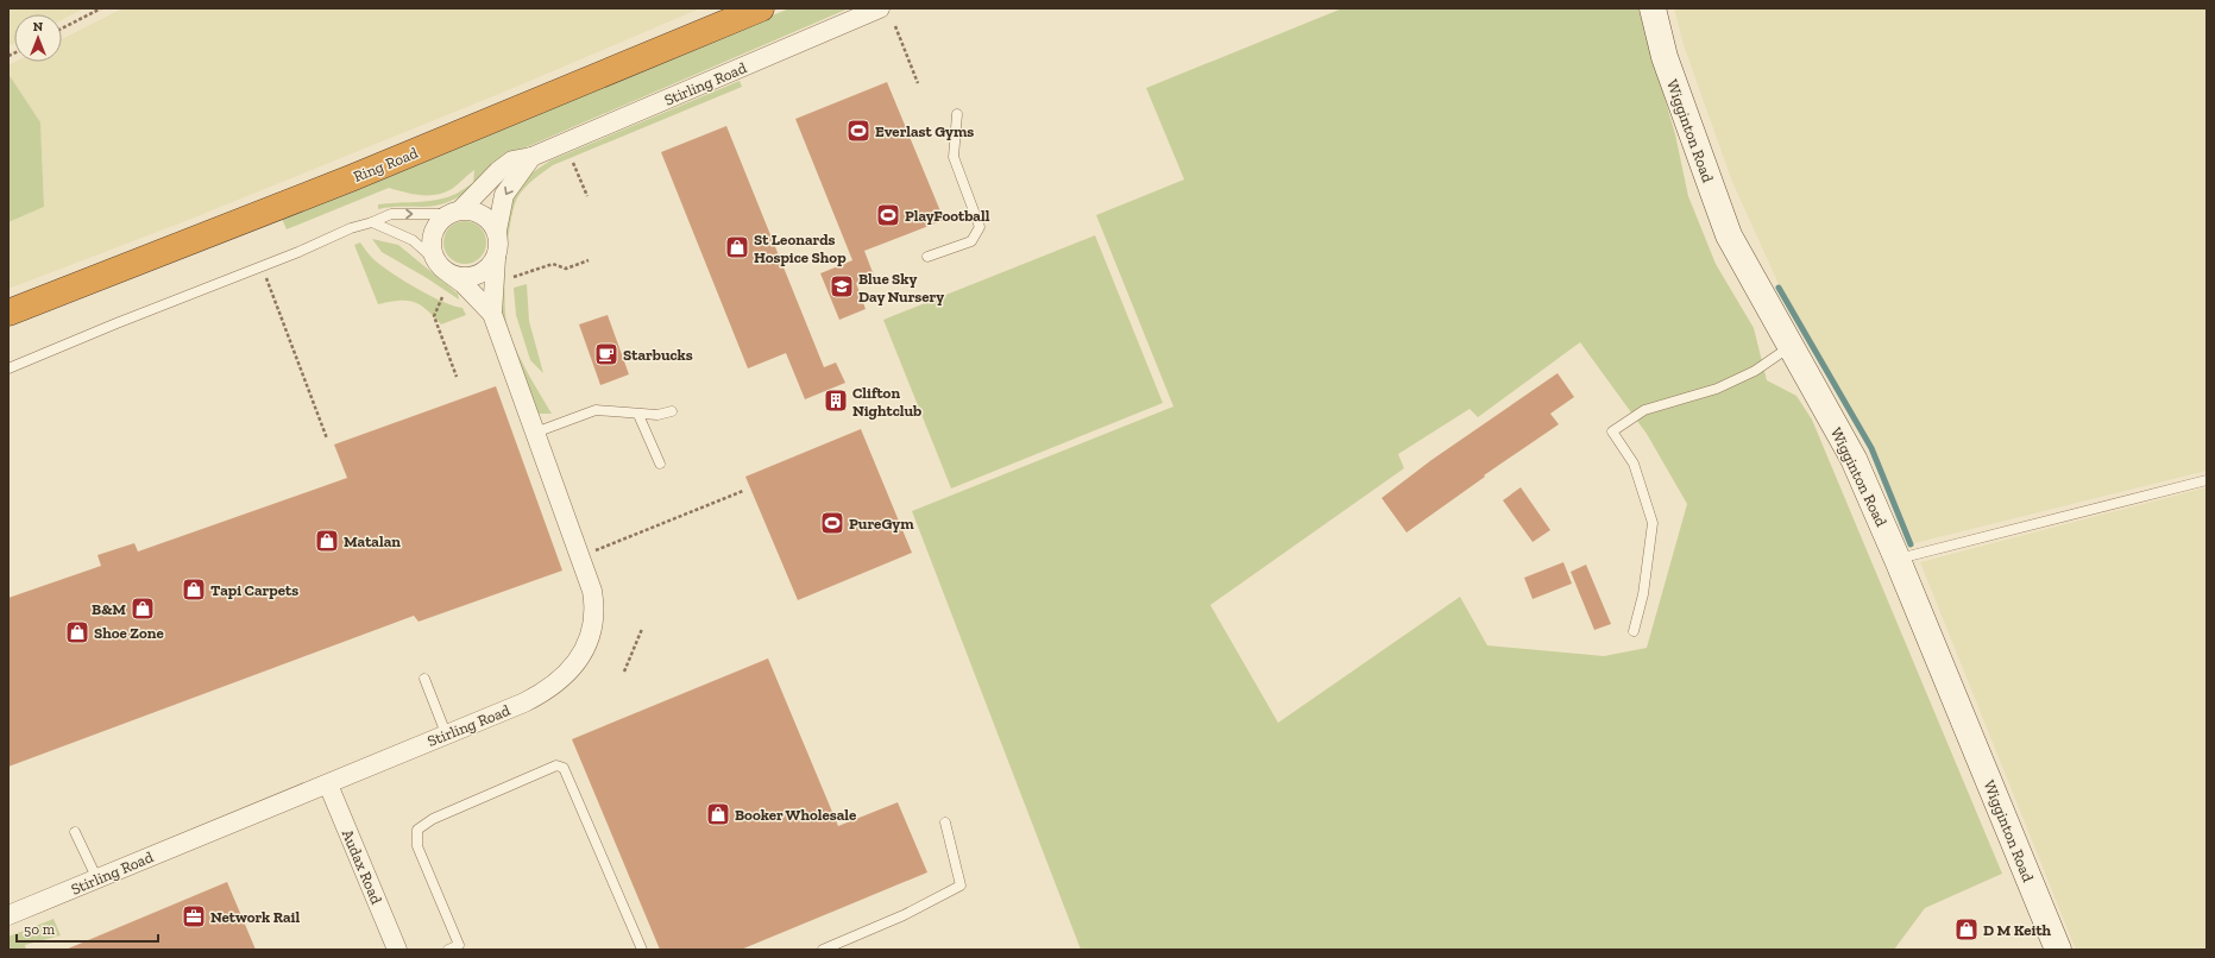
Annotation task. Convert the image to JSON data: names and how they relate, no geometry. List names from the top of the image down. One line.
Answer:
{"streets":{"highway":["Ring Road"],"main road":["Wigginton Road"],"street":["Stirling Road","Audax Road"]},"crossings":[["Stirling Road","Audax Road"]],"places":{"sports":["Everlast Gyms","PlayFootball","PureGym"],"shop":["St Leonards Hospice Shop","Matalan","Tapi Carpets","B&M","Shoe Zone","Booker Wholesale","D M Keith"],"school or university":["Blue Sky Day Nursery"],"cafe":["Starbucks"],"building":["Clifton Nightclub"],"office":["Network Rail"]},"scale_bar":"50 m","north":"top"}
